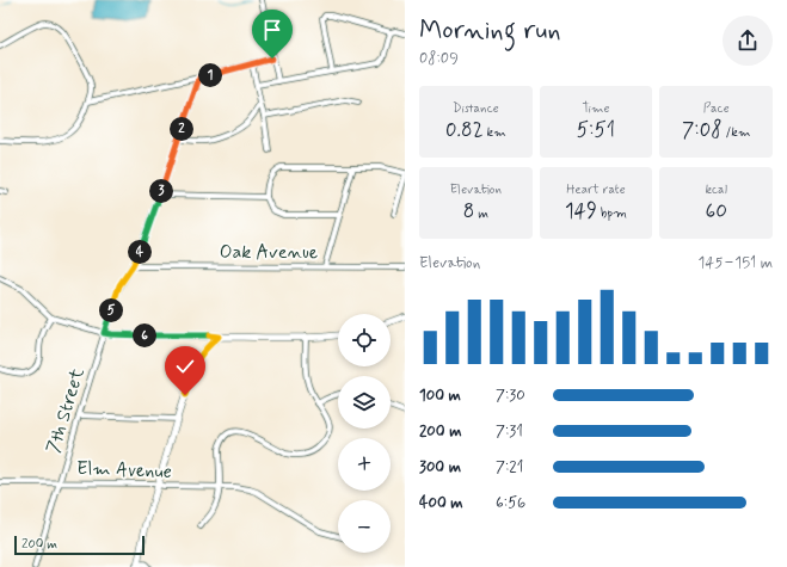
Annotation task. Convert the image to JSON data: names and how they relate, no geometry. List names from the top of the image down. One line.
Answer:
{"streets":{"street":["Oak Avenue","7th Street","Elm Avenue"]},"crossings":[["Oak Avenue","7th Street"],["7th Street","Elm Avenue"]],"scale_bar":"200 m","page":{"heading":["Morning run","08:09"],"pins":["1","2","3","4","5","6"],"stats":[["Distance","0.82 km"],["Time","5:51"],["Pace","7:08 /km"],["Elevation","8 m"],["Heart rate","149 bpm"],["kcal","60"]],"chart":["Elevation","145–151 m"],"map_buttons":["+","−"],"list":[{"name":"100 m","note":"7:30"},{"name":"200 m","note":"7:31"},{"name":"300 m","note":"7:21"},{"name":"400 m","note":"6:56"}],"scale":"200 m"}}
